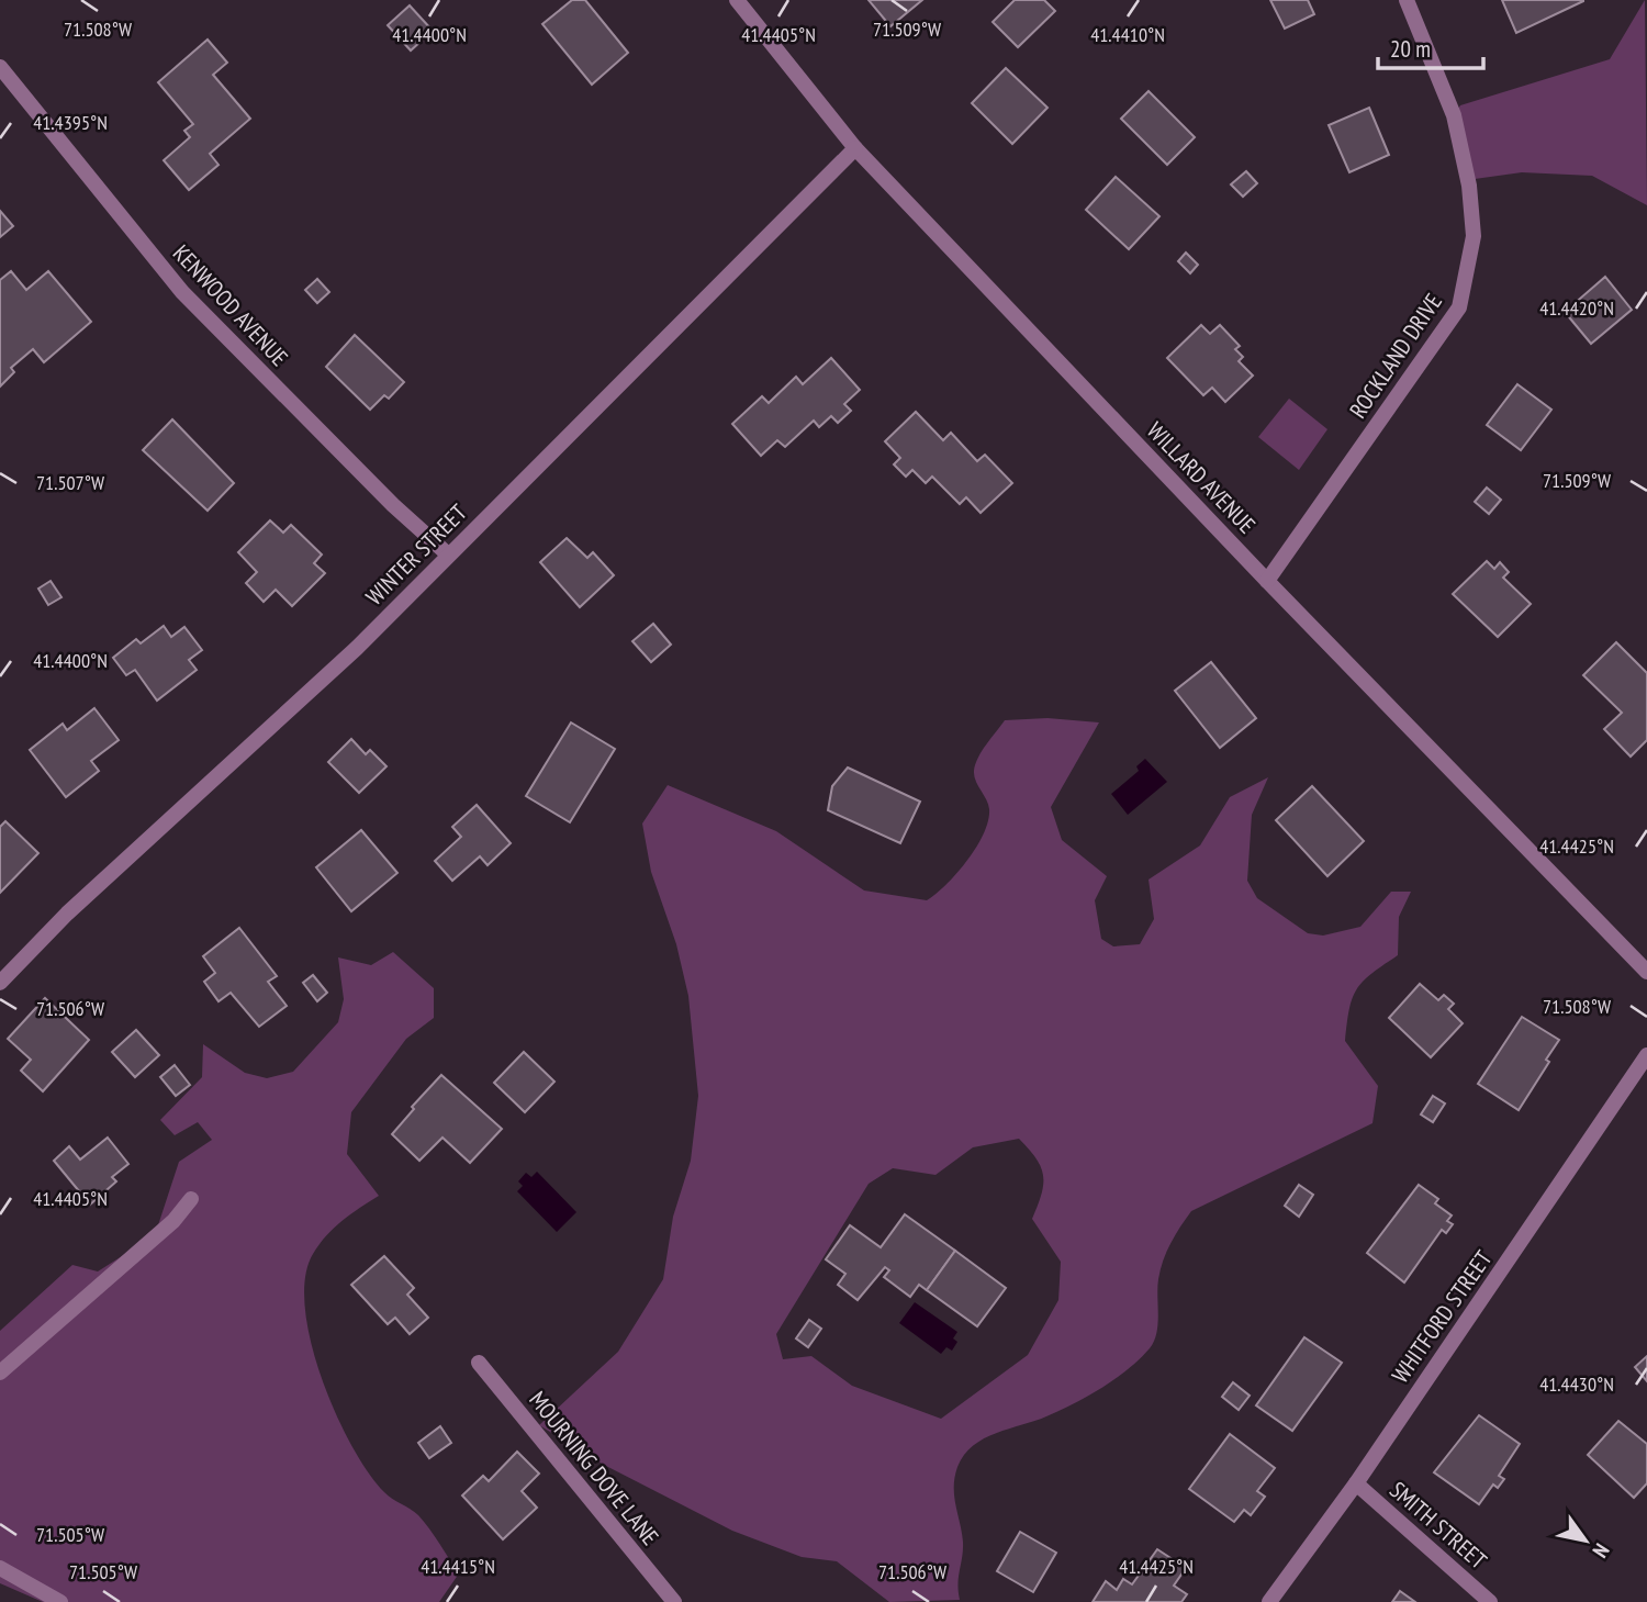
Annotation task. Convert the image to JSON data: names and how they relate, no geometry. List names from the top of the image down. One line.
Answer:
{"streets":{"street":["KENWOOD AVENUE","ROCKLAND DRIVE","WILLARD AVENUE","WINTER STREET","WHITFORD STREET","MOURNING DOVE LANE","SMITH STREET"]},"crossings":[["KENWOOD AVENUE","WINTER STREET"],["ROCKLAND DRIVE","WILLARD AVENUE"],["WILLARD AVENUE","WINTER STREET"],["WHITFORD STREET","SMITH STREET"]],"scale_bar":"20 m","north":"bottom right","coordinates":["71.508°W","71.509°W","41.4400°N","41.4405°N","41.4410°N","41.4395°N","41.4420°N","71.507°W","41.4425°N","71.506°W","41.4430°N","71.505°W","41.4415°N"]}
